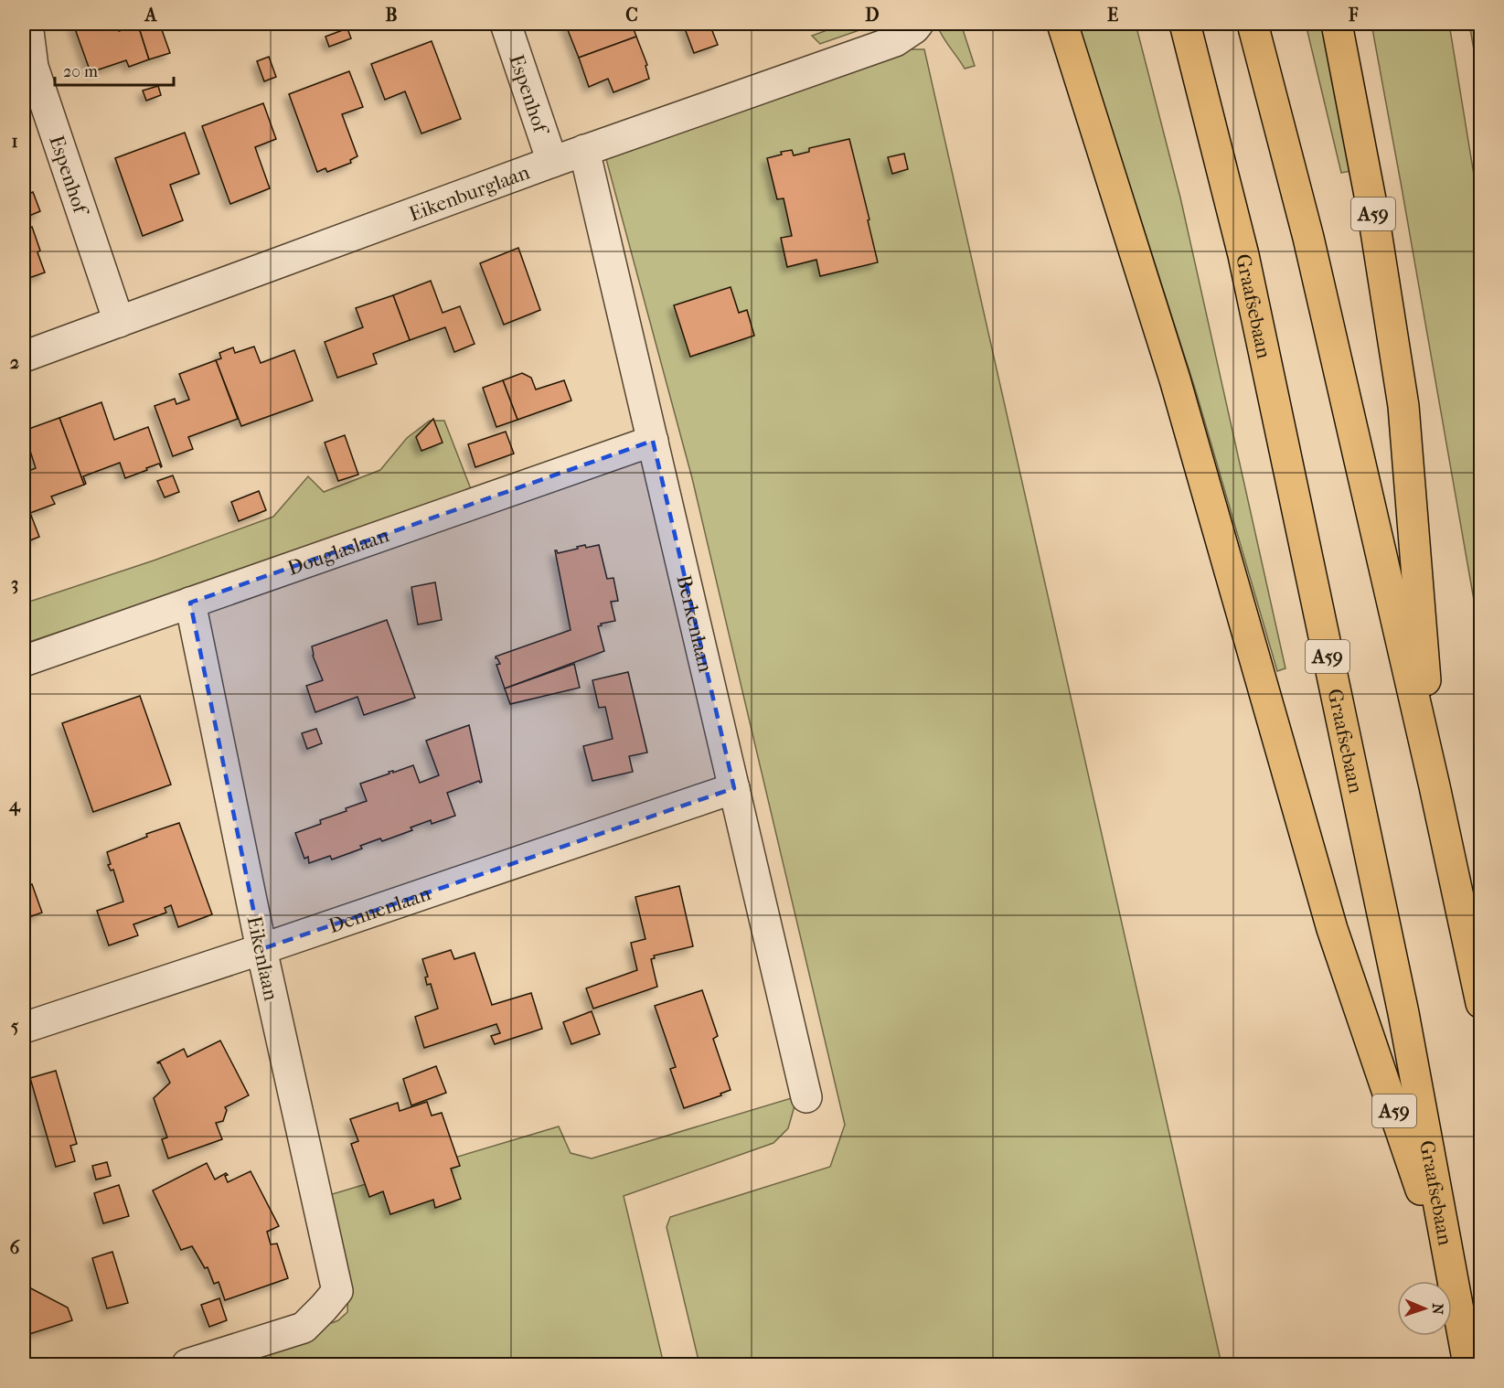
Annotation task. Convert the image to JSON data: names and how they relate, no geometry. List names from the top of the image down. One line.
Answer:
{"streets":{"highway":["A59","Graafsebaan"],"street":["Espenhof","Eikenburglaan","Douglaslaan","Berkenlaan","Dennenlaan","Eikenlaan"]},"crossings":[["Espenhof","Eikenburglaan"],["Eikenburglaan","Berkenlaan"],["A59","Graafsebaan"],["Douglaslaan","Berkenlaan"],["Douglaslaan","Eikenlaan"],["Berkenlaan","Dennenlaan"],["Dennenlaan","Eikenlaan"]],"scale_bar":"20 m","north":"right","grid":{"columns":["A","B","C","D","E","F"],"rows":["1","2","3","4","5","6"]}}
